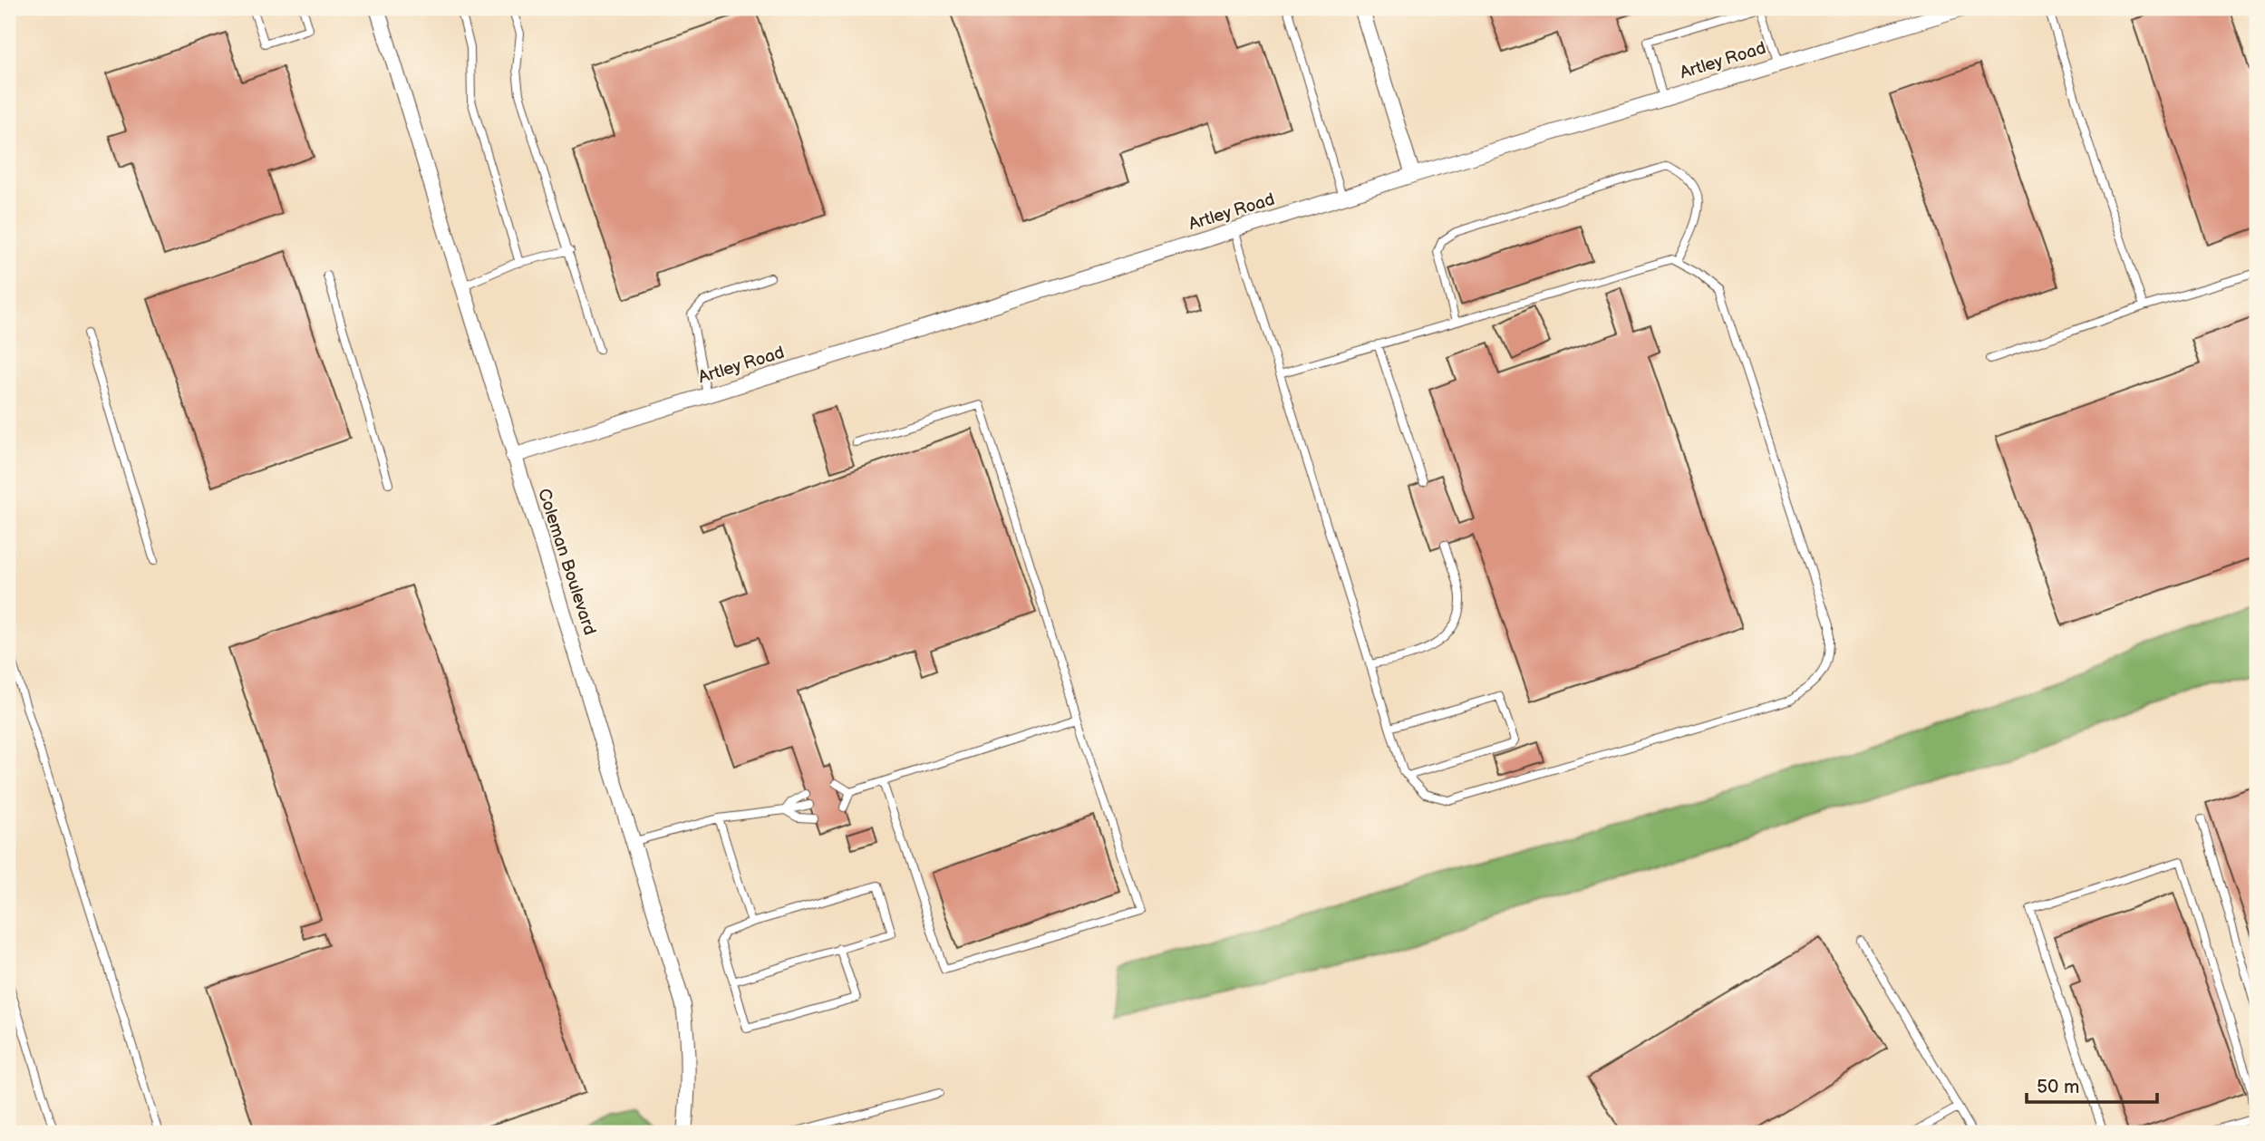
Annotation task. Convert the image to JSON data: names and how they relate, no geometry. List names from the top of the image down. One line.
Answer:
{"streets":{"street":["Artley Road","Coleman Boulevard"]},"crossings":[["Artley Road","Coleman Boulevard"]],"scale_bar":"50 m"}
